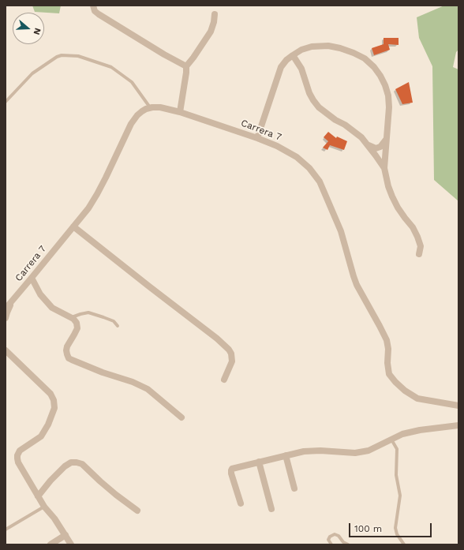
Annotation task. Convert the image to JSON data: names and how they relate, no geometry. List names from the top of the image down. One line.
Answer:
{"streets":{"street":["Carrera 7"]},"scale_bar":"100 m","north":"right"}
